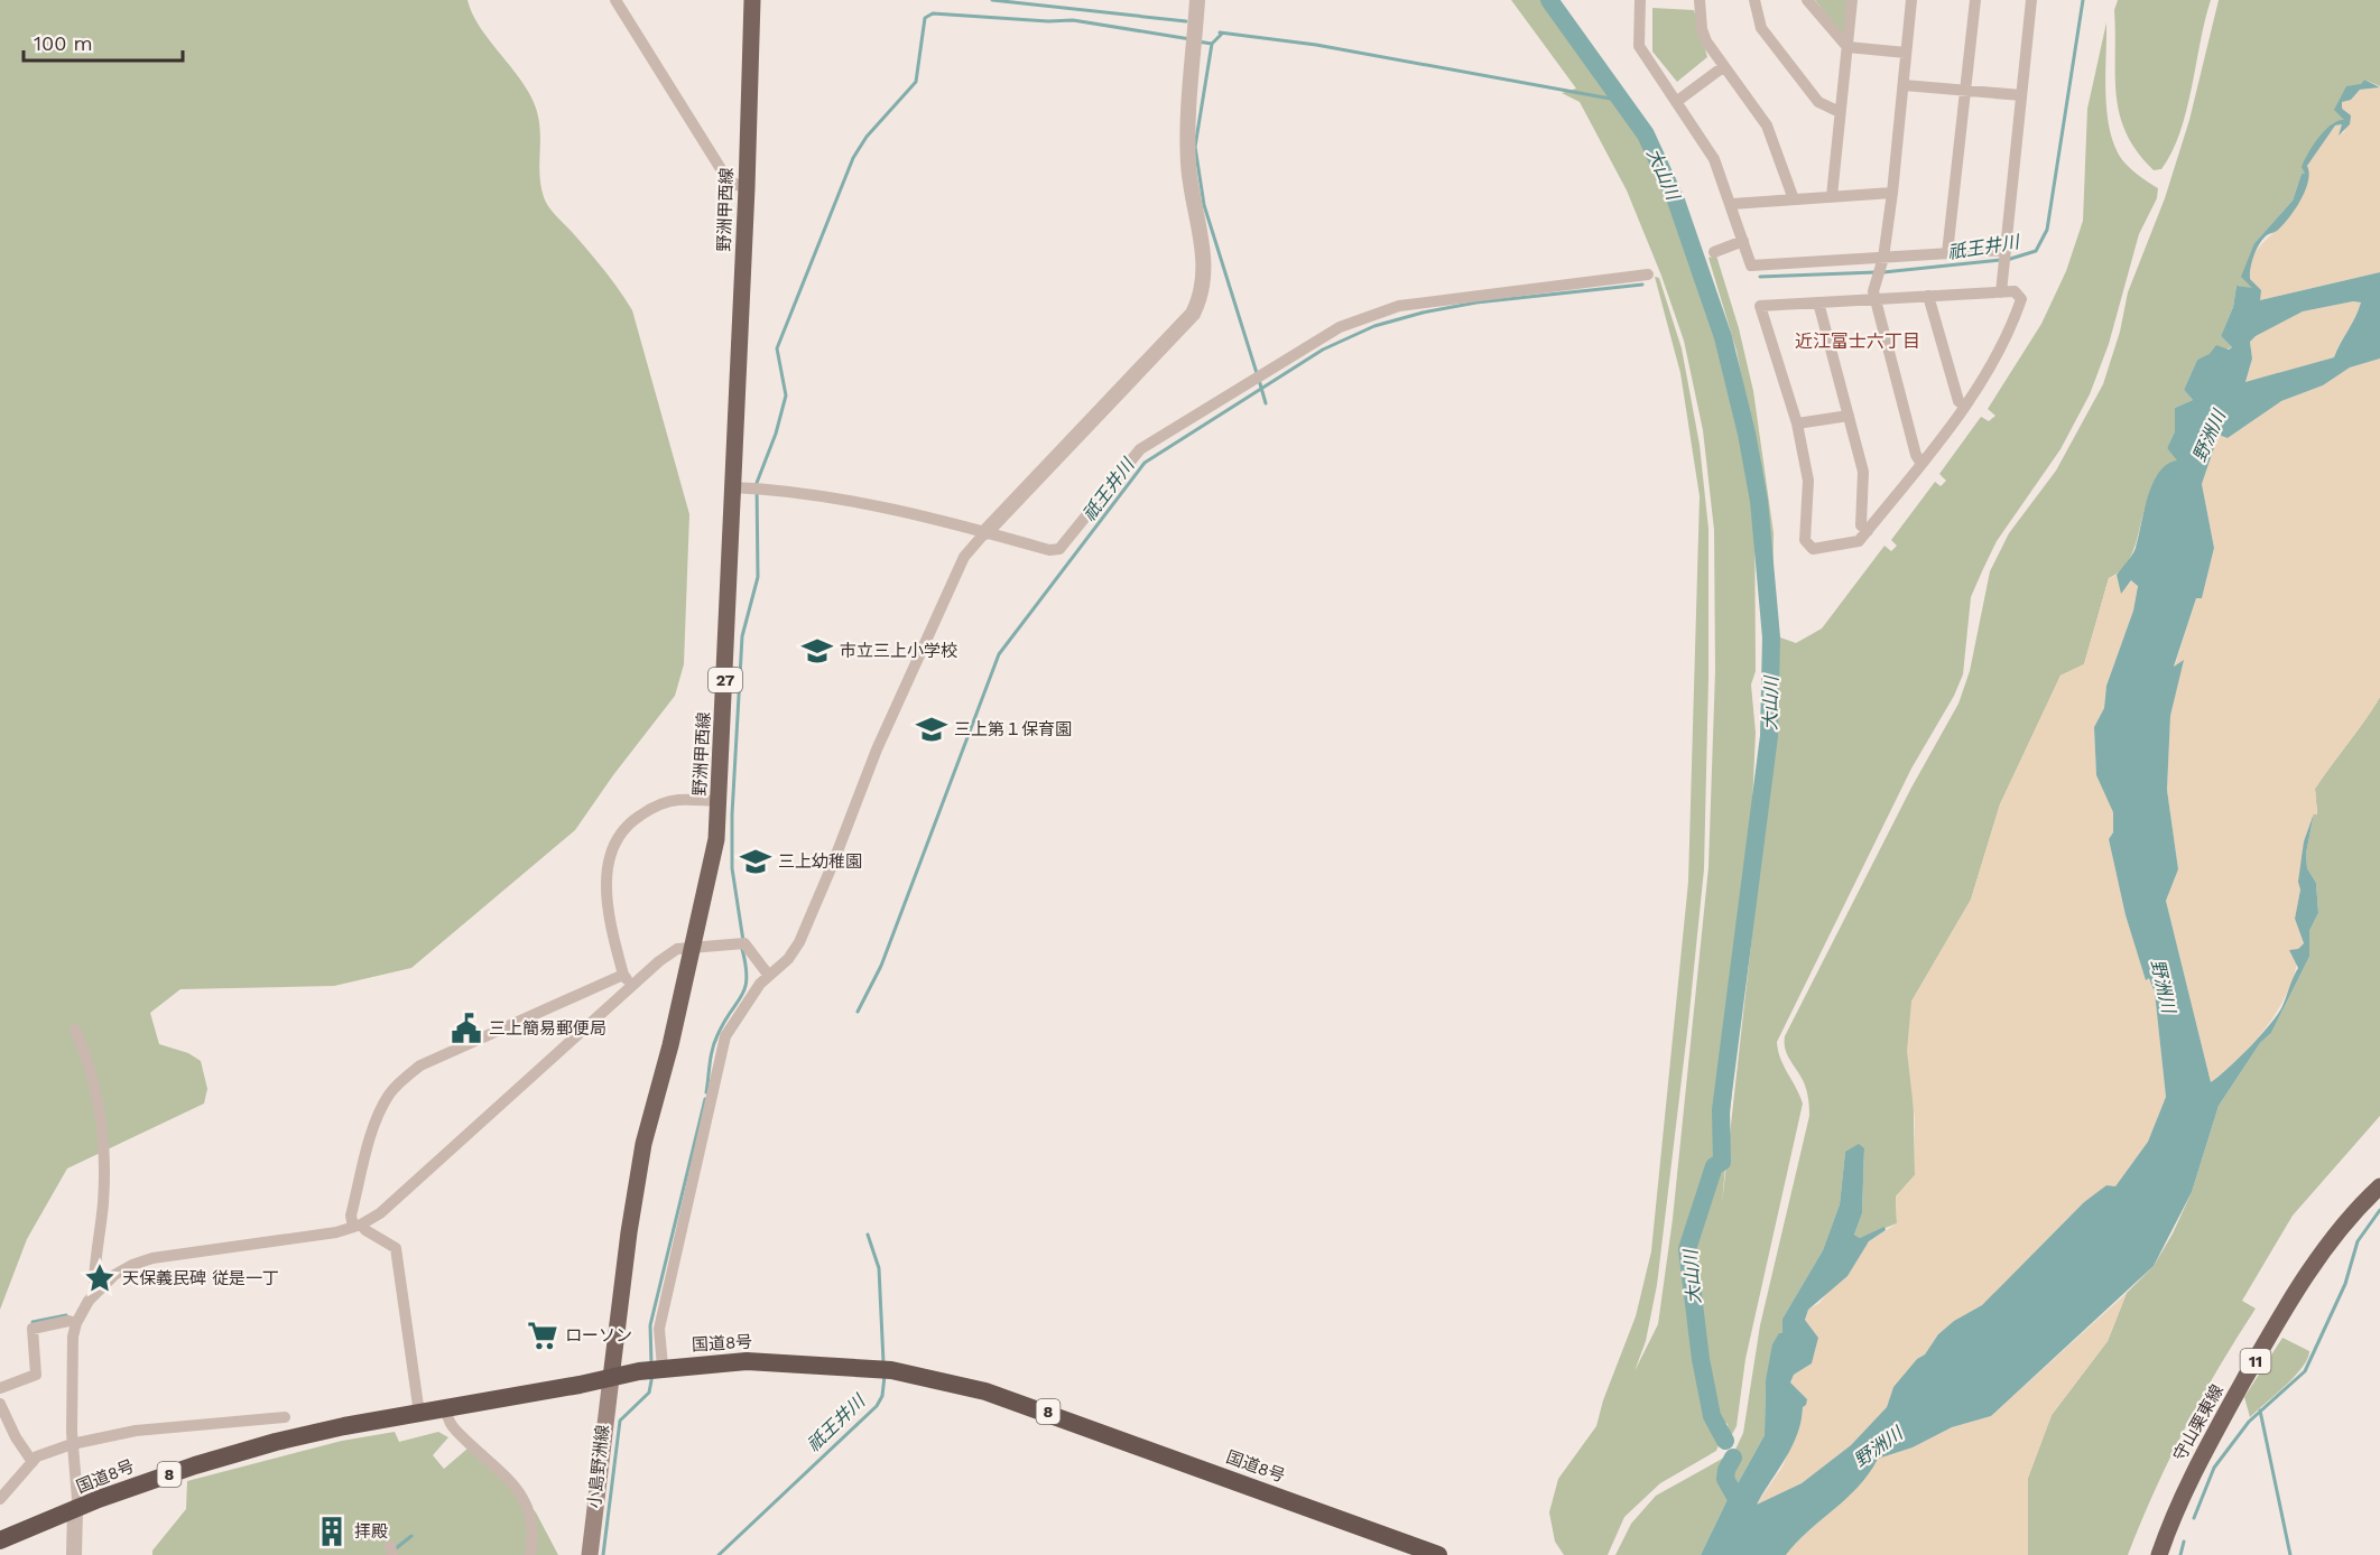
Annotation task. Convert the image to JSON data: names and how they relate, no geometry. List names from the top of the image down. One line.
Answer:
{"streets":{"highway":["国道8号","8"],"main road":["野洲甲西線","27","11","守山栗東線","小島野洲線"]},"crossings":[["野洲甲西線","国道8号"],["野洲甲西線","小島野洲線"],["国道8号","小島野洲線"]],"districts":["近江富士六丁目"],"water":["大山川","祇王井川","野洲川"],"places":{"school or university":["市立三上小学校","三上第１保育園","三上幼稚園"],"public building":["三上簡易郵便局"],"place":["天保義民碑 従是一丁"],"supermarket":["ローソン"],"building":["拝殿"]},"scale_bar":"100 m"}
